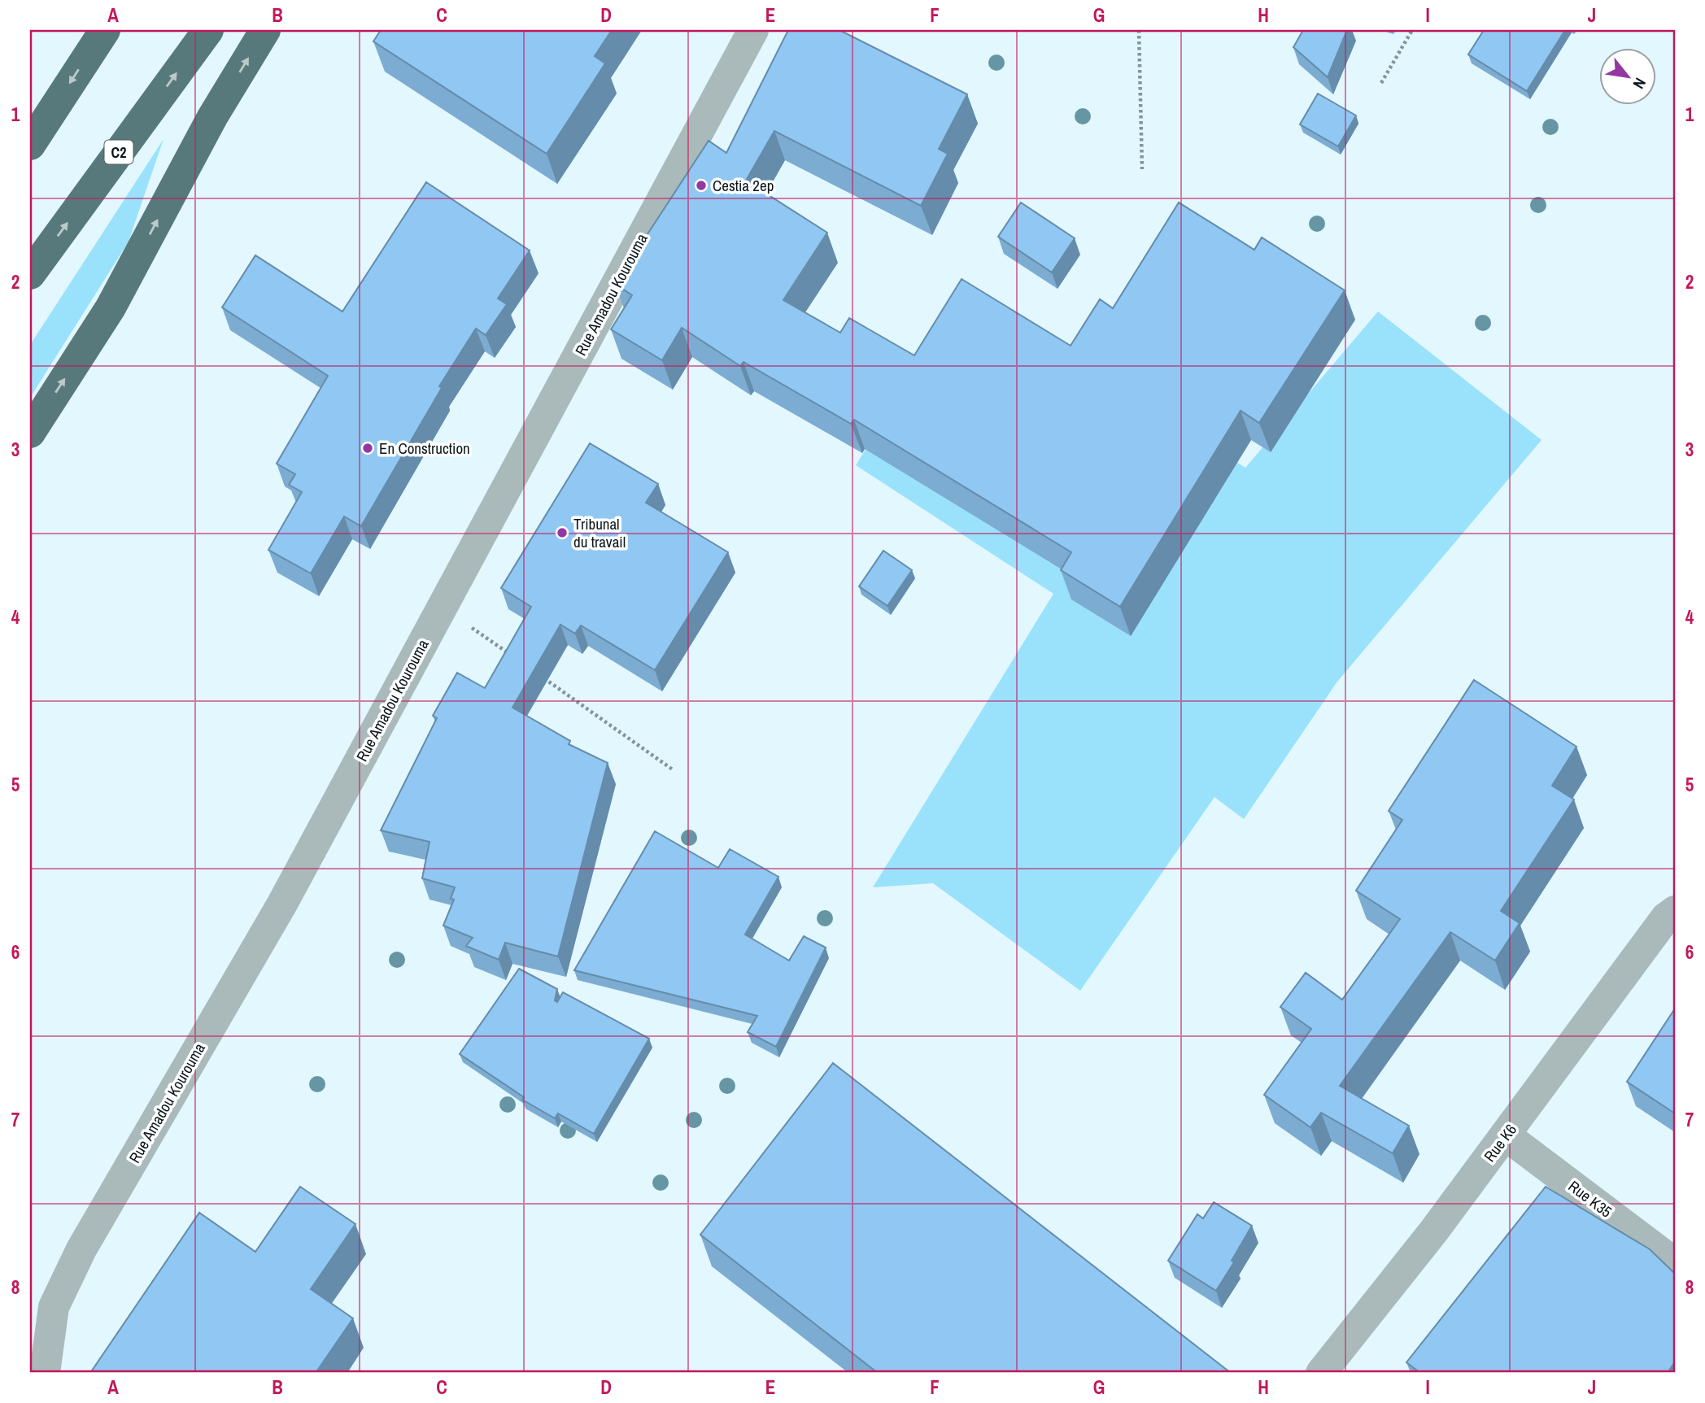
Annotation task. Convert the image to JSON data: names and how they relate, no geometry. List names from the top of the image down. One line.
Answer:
{"streets":{"highway":["C2"],"street":["Rue Amadou Kourouma","Rue K6","Rue K35"]},"crossings":[["Rue K6","Rue K35"]],"places":["Cestia 2ep","En Construction","Tribunal du travail"],"north":"bottom right","grid":{"columns":["A","B","C","D","E","F","G","H","I","J"],"rows":["1","2","3","4","5","6","7","8"]}}
